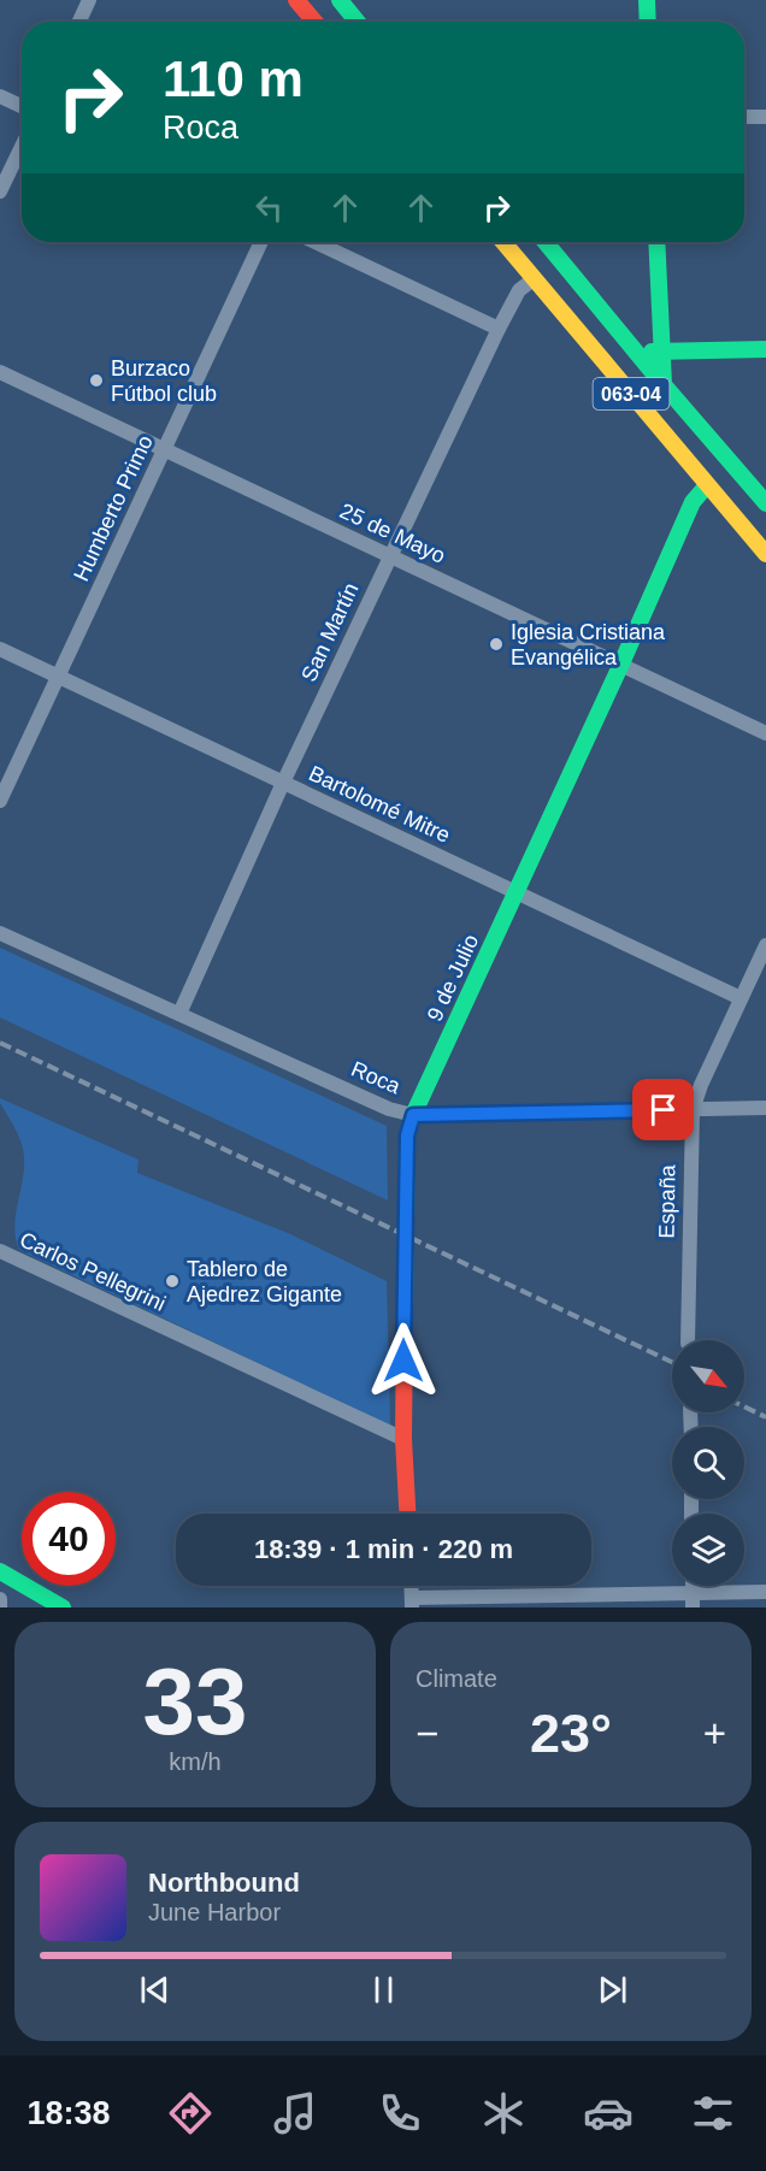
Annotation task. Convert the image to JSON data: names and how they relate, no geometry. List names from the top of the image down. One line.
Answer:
{"streets":{"street":["063-04","Humberto Primo","25 de Mayo","San Martín","Bartolomé Mitre","9 de Julio","Roca","España","Carlos Pellegrini"]},"crossings":[["063-04","San Martín"],["063-04","9 de Julio"],["Humberto Primo","25 de Mayo"],["Humberto Primo","Bartolomé Mitre"],["25 de Mayo","San Martín"],["25 de Mayo","9 de Julio"],["San Martín","Bartolomé Mitre"],["San Martín","Roca"],["Bartolomé Mitre","9 de Julio"],["Bartolomé Mitre","España"],["9 de Julio","Roca"],["9 de Julio","Carlos Pellegrini"],["Roca","España"]],"places":["Burzaco Fútbol club","Iglesia Cristiana Evangélica","Tablero de Ajedrez Gigante"],"north":"bottom right","page":{"turn":["110 m","Roca"],"limit":"40","trip":"18:39 · 1 min · 220 m","tile":[["33","km/h"],"Climate"],"heat":["−","23°","+"],"song":["Northbound","June Harbor"],"tabs":"18:38"}}
